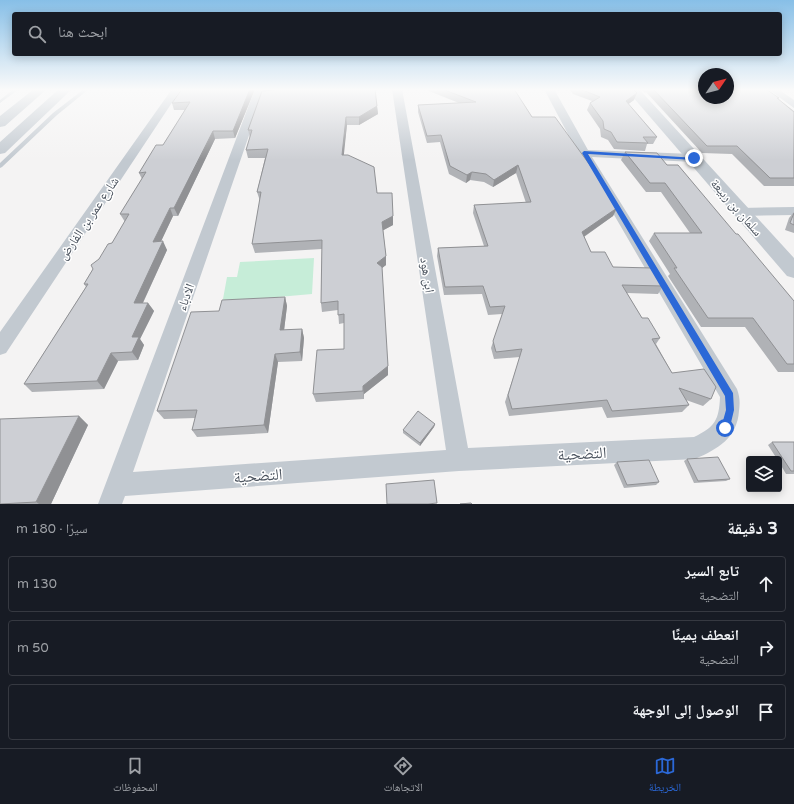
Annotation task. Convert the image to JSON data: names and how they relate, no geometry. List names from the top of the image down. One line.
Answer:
{"streets":{"street":["سلمان بن ربيعة","شارع عمر بن الفارض","ابن هود","الادباء","التضحية"]},"crossings":[["ابن هود","التضحية"],["الادباء","التضحية"]],"north":"top right","page":{"search":"ابحث هنا","heading":["3 دقيقة","سيرًا · 180 m"],"list":[["تابع السير","التضحية","130 m"],["انعطف يمينًا","التضحية","50 m"],"الوصول إلى الوجهة"],"nav":["الخريطة","الاتجاهات","المحفوظات"]}}
